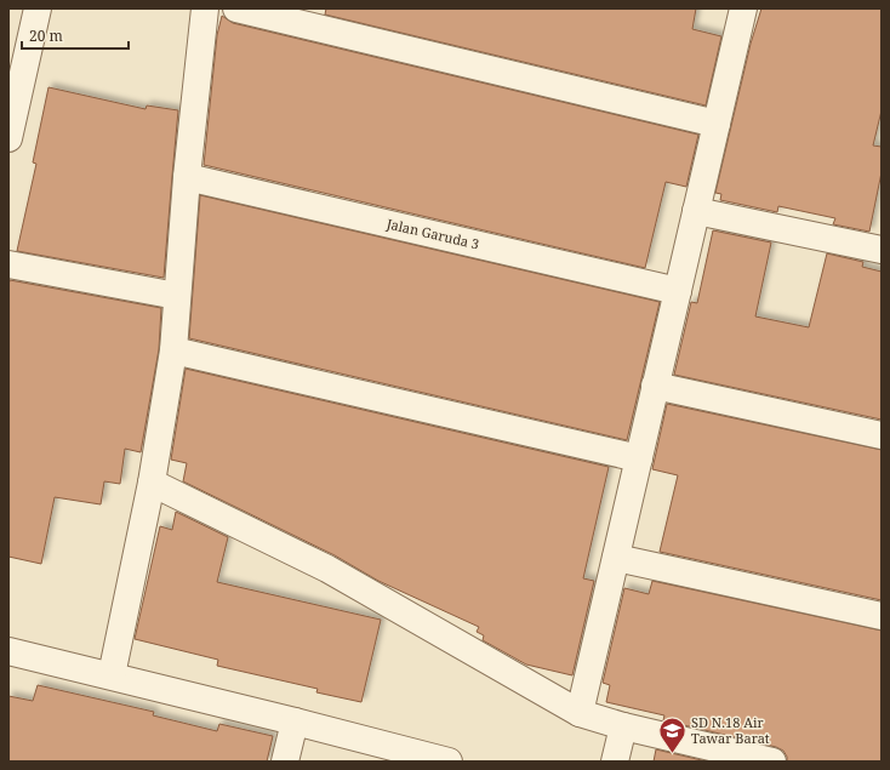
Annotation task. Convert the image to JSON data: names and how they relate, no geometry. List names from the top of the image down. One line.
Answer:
{"streets":{"street":["Jalan Garuda 3"]},"places":{"school or university":["SD N.18 Air Tawar Barat"]},"scale_bar":"20 m"}
